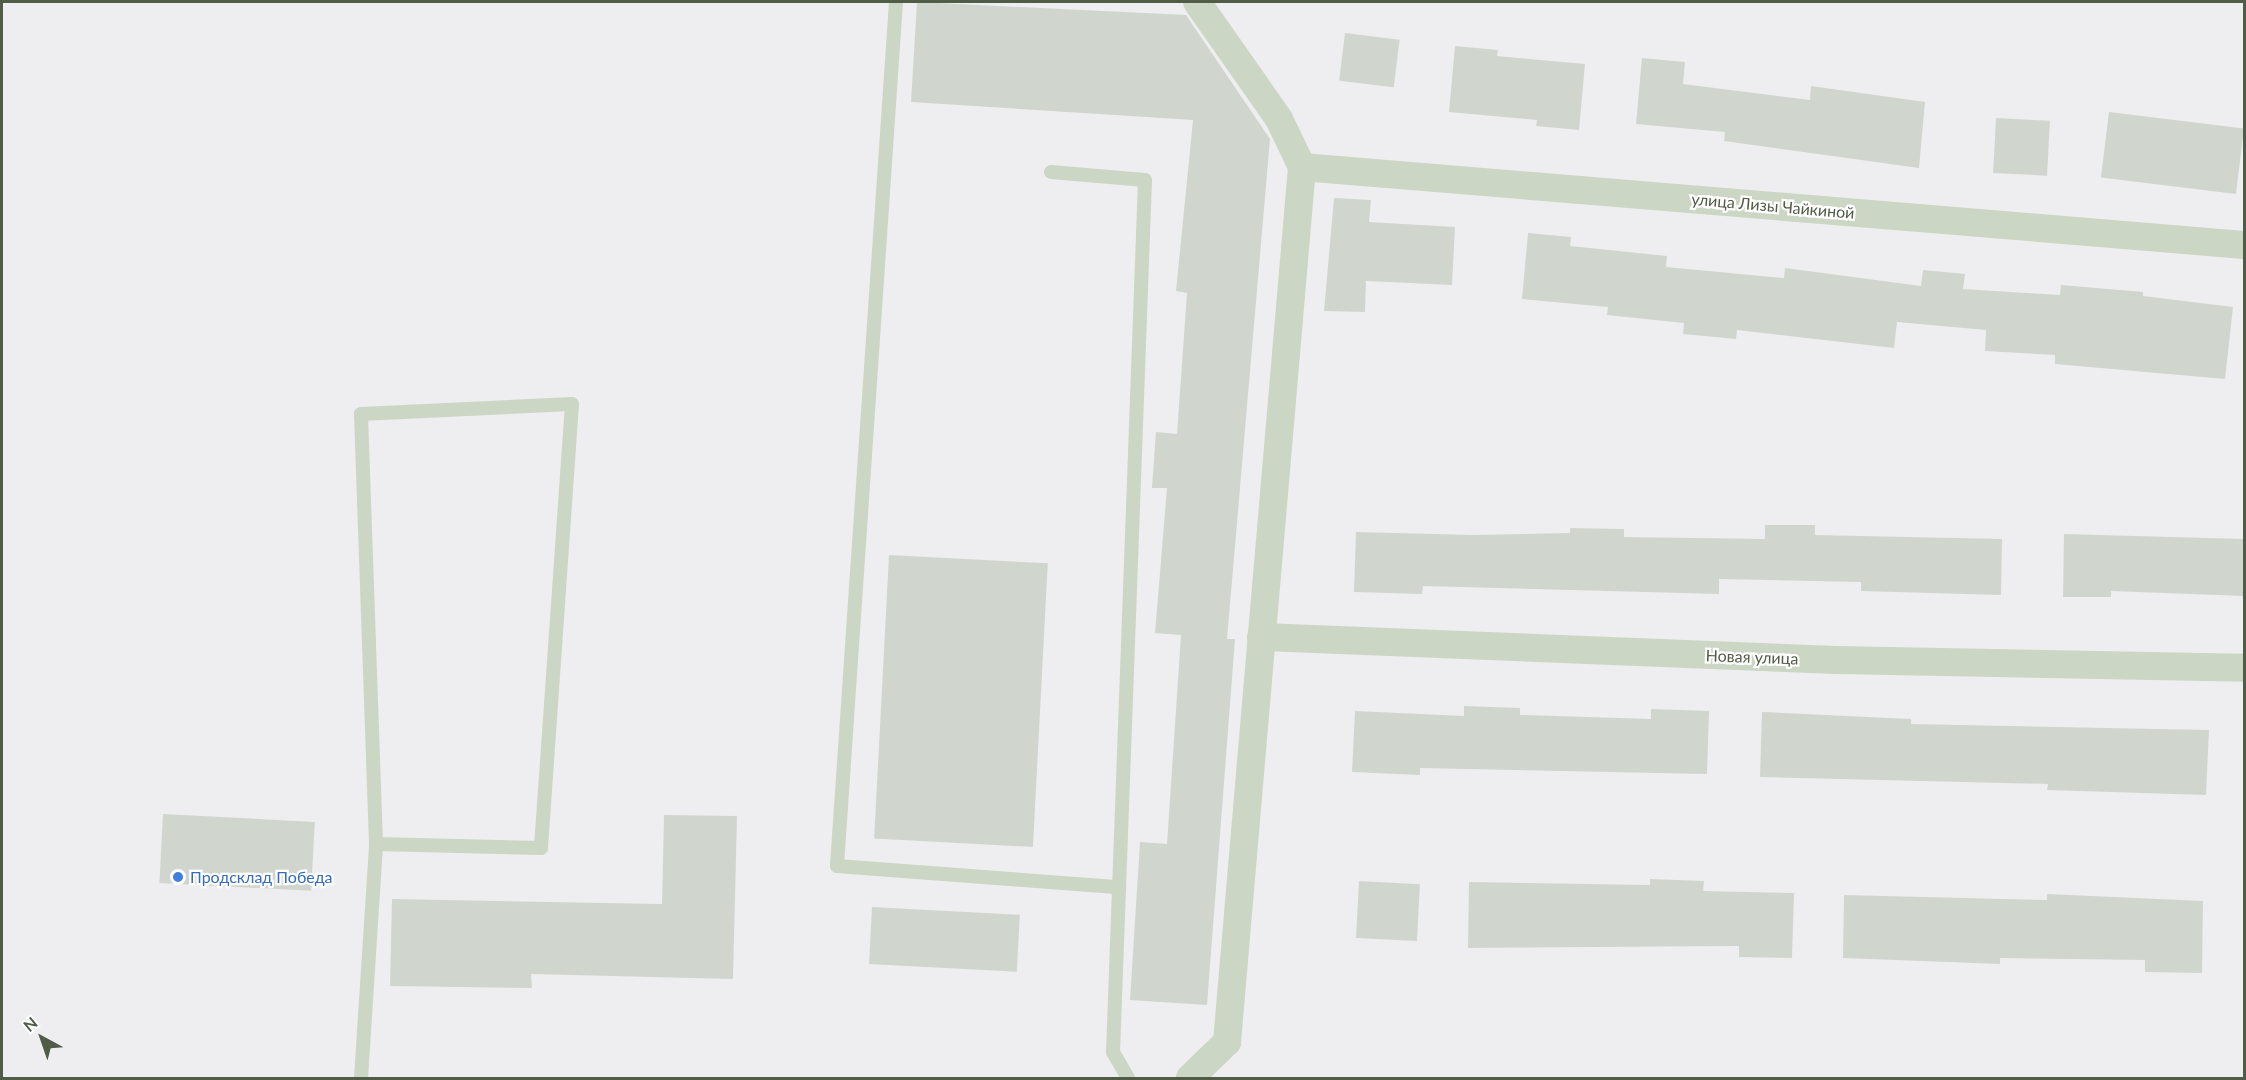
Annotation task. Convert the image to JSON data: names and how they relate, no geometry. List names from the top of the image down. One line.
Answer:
{"streets":{"street":["улица Лизы Чайкиной","Новая улица"]},"places":["Продсклад Победа"],"north":"top left"}
